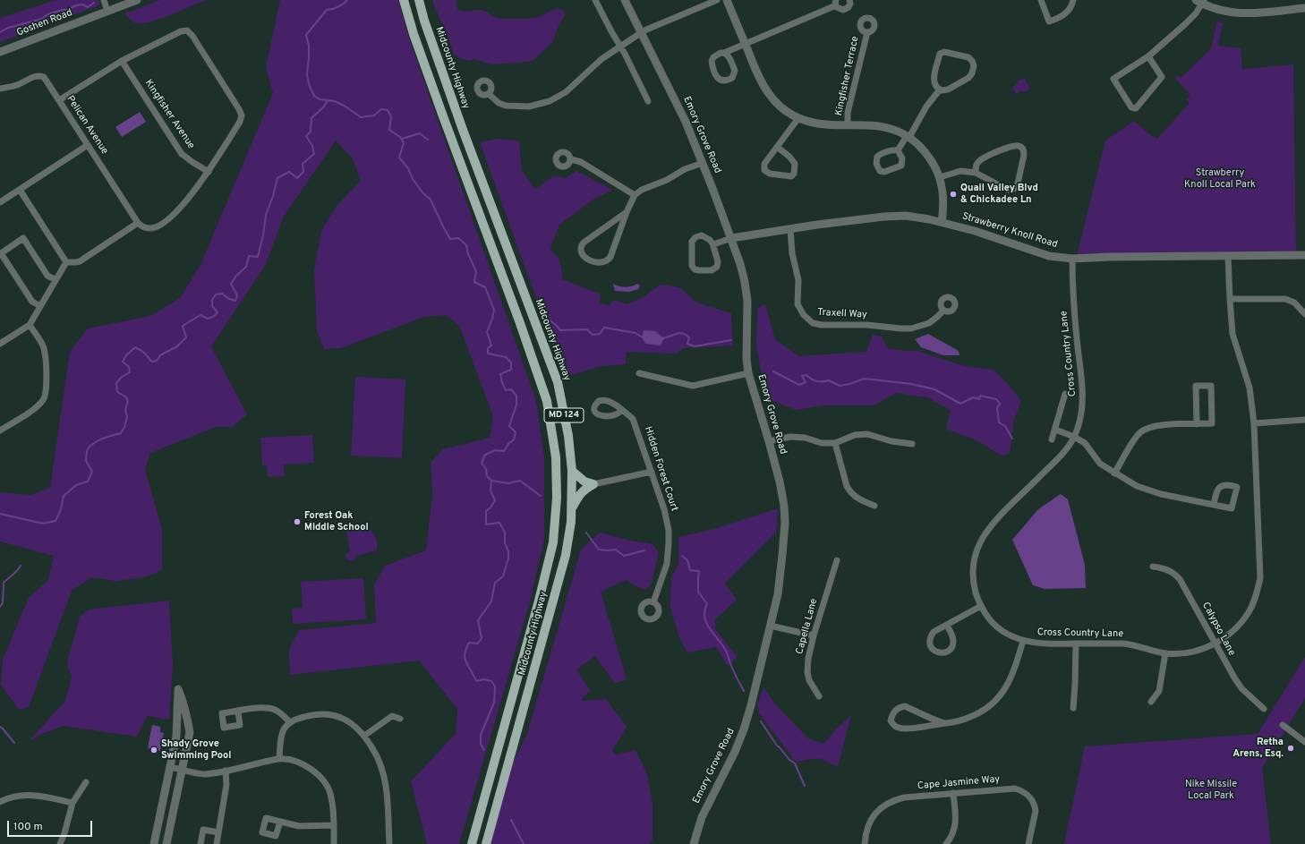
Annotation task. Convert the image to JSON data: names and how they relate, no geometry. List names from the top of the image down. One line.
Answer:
{"streets":{"main road":["Midcounty Highway","MD 124"],"street":["Goshen Road","Kingfisher Terrace","Kingfisher Avenue","Pelican Avenue","Emory Grove Road","Strawberry Knoll Road","Traxell Way","Cross Country Lane","Hidden Forest Court","Capella Lane","Calypso Lane","Cape Jasmine Way"]},"crossings":[["Emory Grove Road","Strawberry Knoll Road"],["Strawberry Knoll Road","Traxell Way"],["Strawberry Knoll Road","Cross Country Lane"],["Cross Country Lane","Calypso Lane"]],"parks":["Strawberry Knoll Local Park","Nike Missile Local Park"],"places":["Quail Valley Blvd & Chickadee Ln","Forest Oak Middle School","Retha Arens, Esq.","Shady Grove Swimming Pool"],"scale_bar":"100 m"}
